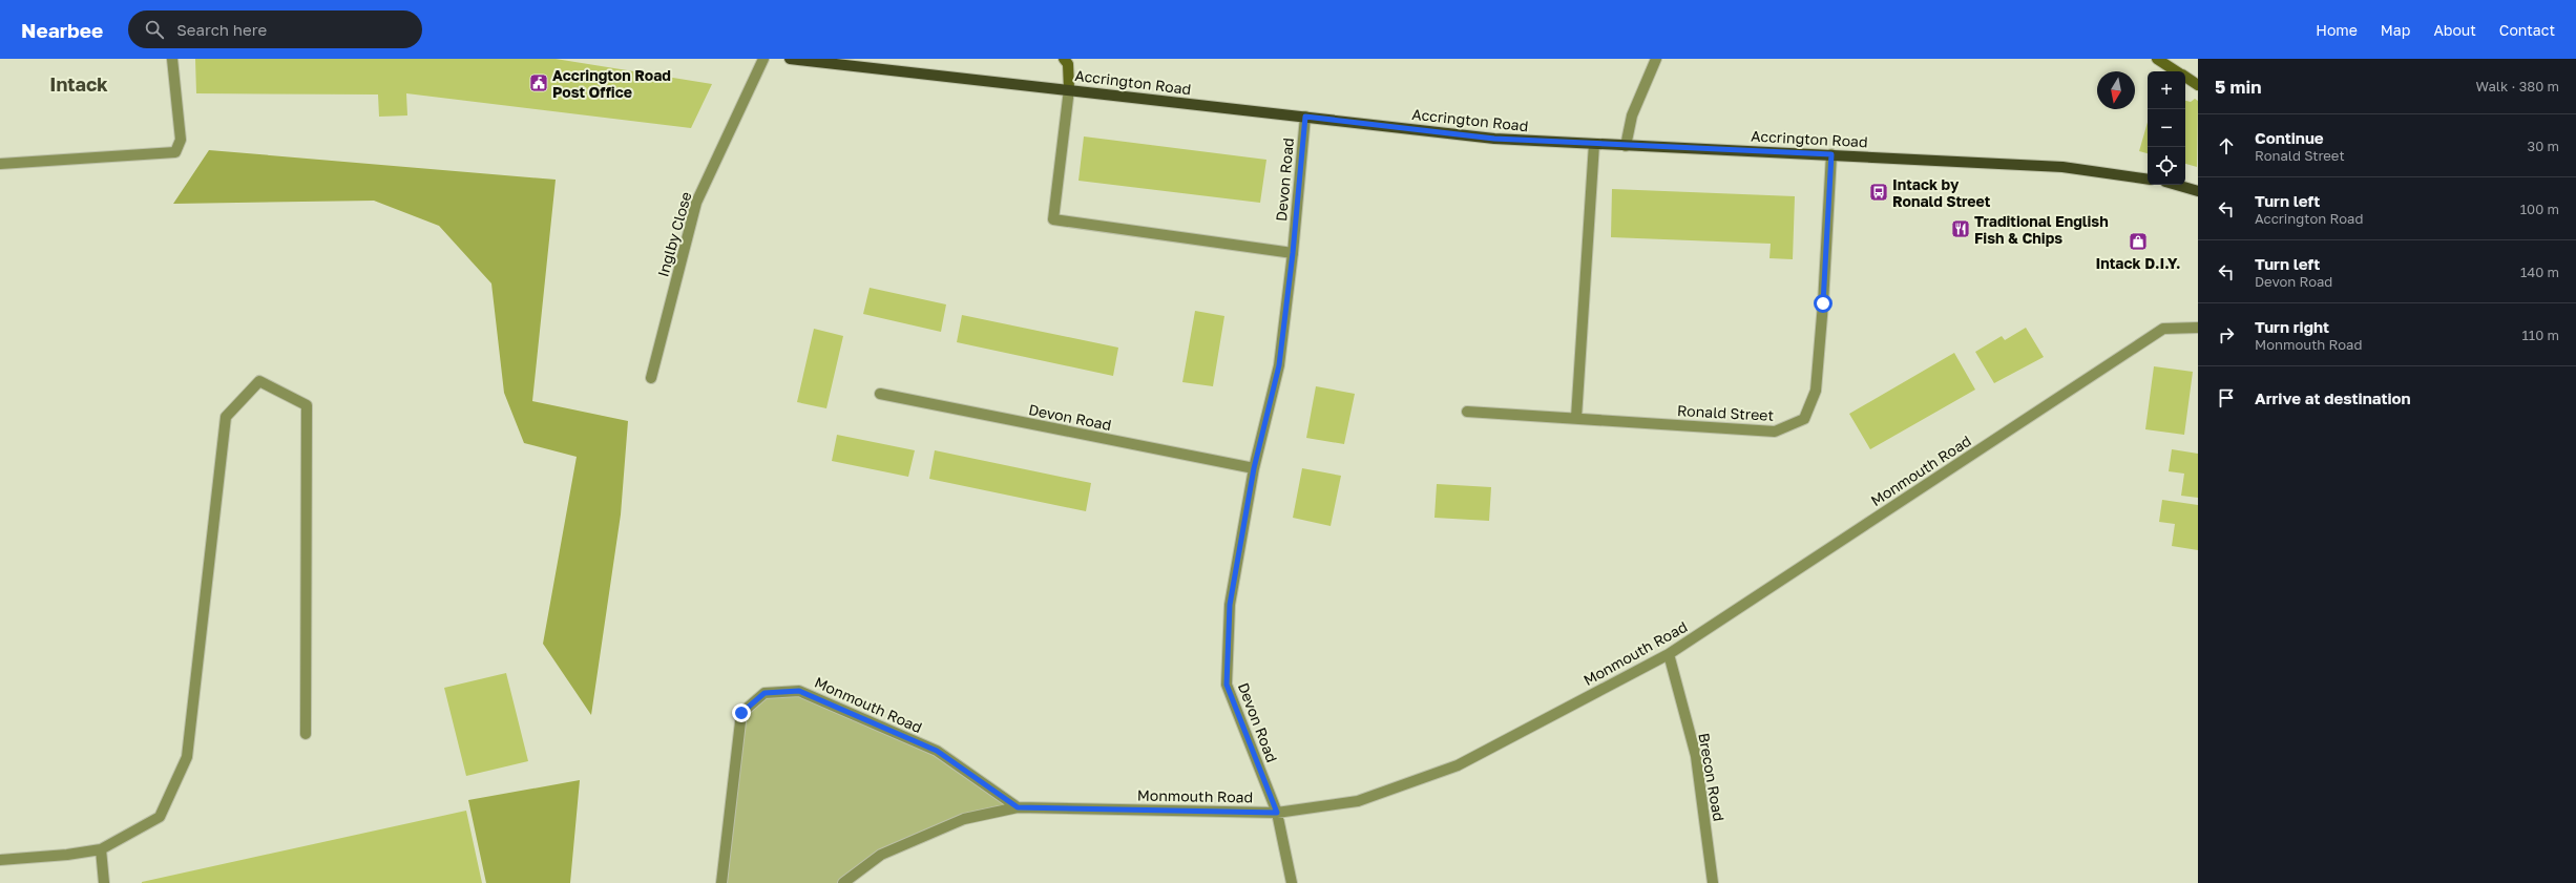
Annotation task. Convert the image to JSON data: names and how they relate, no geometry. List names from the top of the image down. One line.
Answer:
{"streets":{"main road":["Accrington Road"],"street":["Devon Road","Inglby Close","Ronald Street","Monmouth Road","Brecon Road"]},"crossings":[["Accrington Road","Devon Road"],["Accrington Road","Ronald Street"],["Devon Road","Monmouth Road"],["Monmouth Road","Brecon Road"]],"districts":["Intack"],"places":{"public building":["Accrington Road Post Office"],"bus stop":["Intack by Ronald Street"],"restaurant":["Traditional English Fish & Chips"],"shop":["Intack D.I.Y."]},"north":"bottom","page":{"header":"Nearbee","search":"Search here","nav":["Home","Map","About","Contact"],"heading":["5 min","Walk · 380 m"],"map_buttons":["+","−"],"list":[["Continue","Ronald Street","30 m"],["Turn left","Accrington Road","100 m"],["Turn left","Devon Road","140 m"],["Turn right","Monmouth Road","110 m"],"Arrive at destination"]}}
